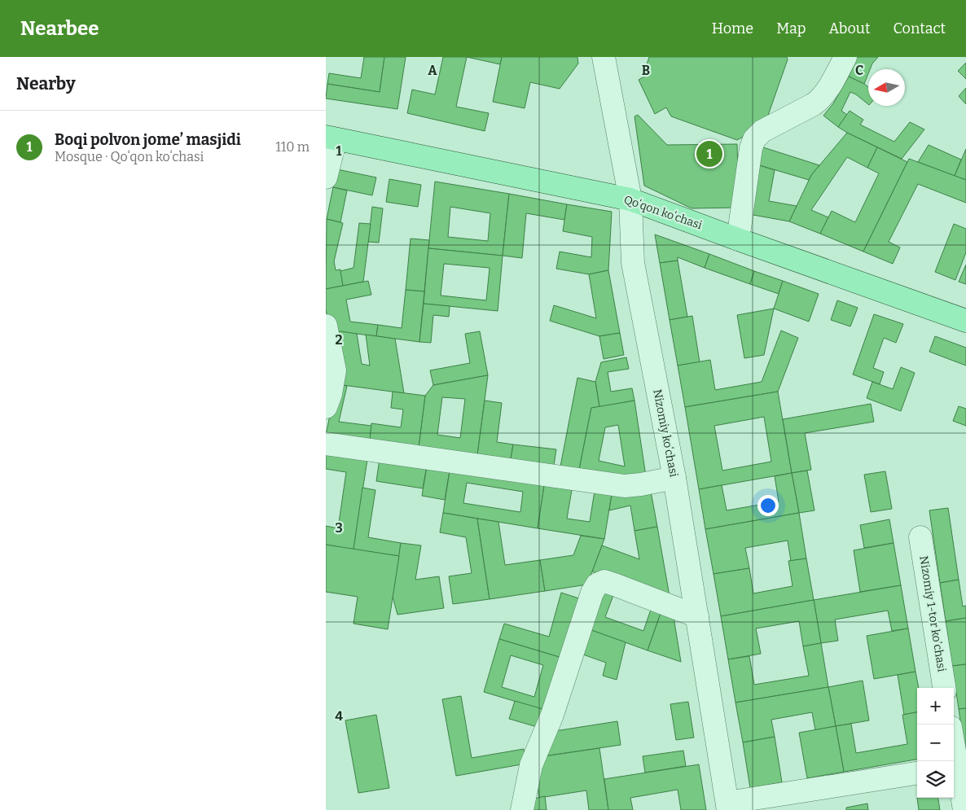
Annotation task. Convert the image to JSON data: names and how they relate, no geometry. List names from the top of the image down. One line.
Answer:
{"streets":{"main road":["Qoʻqon koʻchasi"],"street":["Nizomiy koʻchasi","Nizomiy 1-tor koʼchasi"]},"crossings":[["Qoʻqon koʻchasi","Nizomiy koʻchasi"]],"north":"left","page":{"header":"Nearbee","nav":["Home","Map","About","Contact"],"heading":"Nearby","list":[{"mark":"1","name":"Boqi polvon jome’ masjidi","note":"Mosque · Qoʻqon koʻchasi","value":"110 m"}],"pins":"1","map_buttons":["+","−"]},"grid":{"columns":["A","B","C"],"rows":["1","2","3","4"]}}
